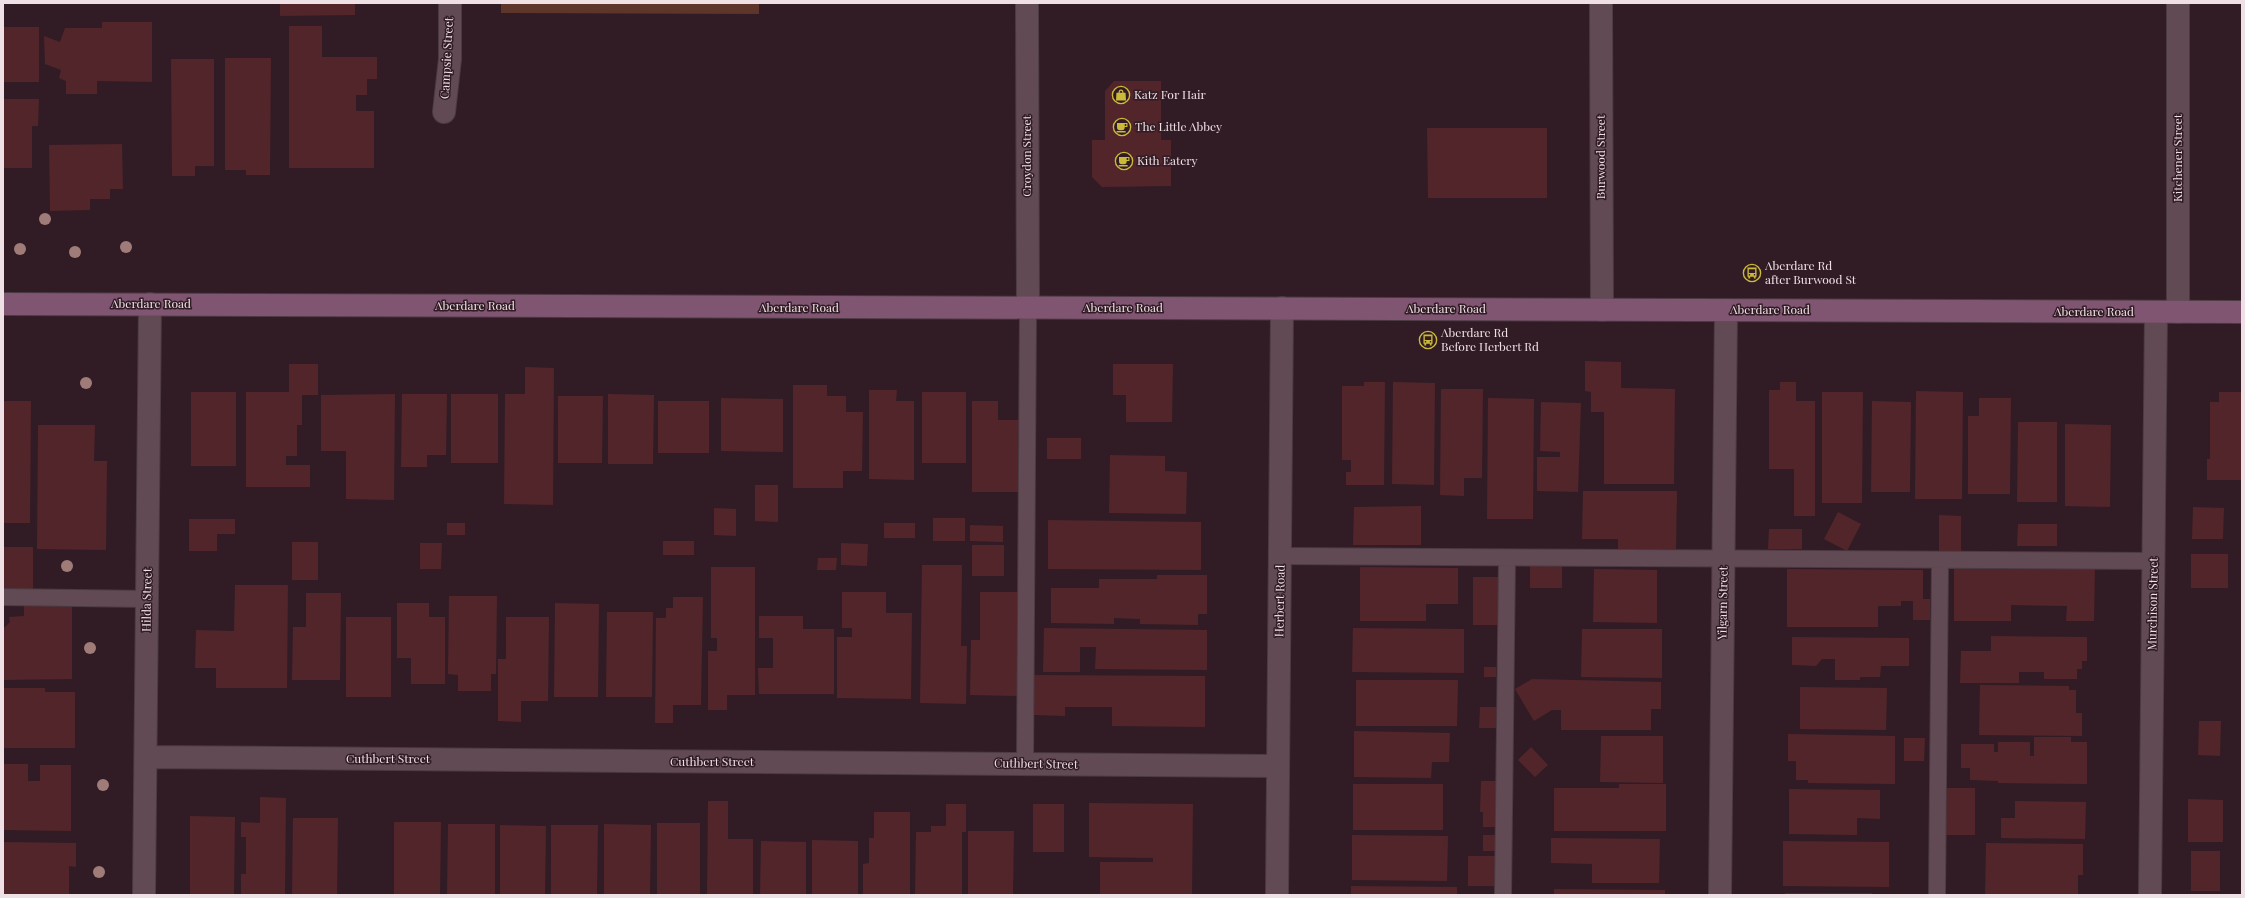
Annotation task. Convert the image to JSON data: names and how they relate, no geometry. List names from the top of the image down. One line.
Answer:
{"streets":{"main road":["Aberdare Road"],"street":["Campsie Street","Croydon Street","Burwood Street","Kitchener Street","Hilda Street","Herbert Road","Yilgarn Street","Murchison Street","Cuthbert Street"]},"crossings":[["Croydon Street","Aberdare Road"],["Burwood Street","Aberdare Road"],["Kitchener Street","Aberdare Road"],["Aberdare Road","Hilda Street"],["Aberdare Road","Herbert Road"],["Aberdare Road","Yilgarn Street"],["Aberdare Road","Murchison Street"],["Hilda Street","Cuthbert Street"],["Herbert Road","Cuthbert Street"]],"places":{"shop":["Katz For Hair"],"cafe":["The Little Abbey","Kith Eatery"],"bus stop":["Aberdare Rd after Burwood St","Aberdare Rd Before Herbert Rd"]}}
